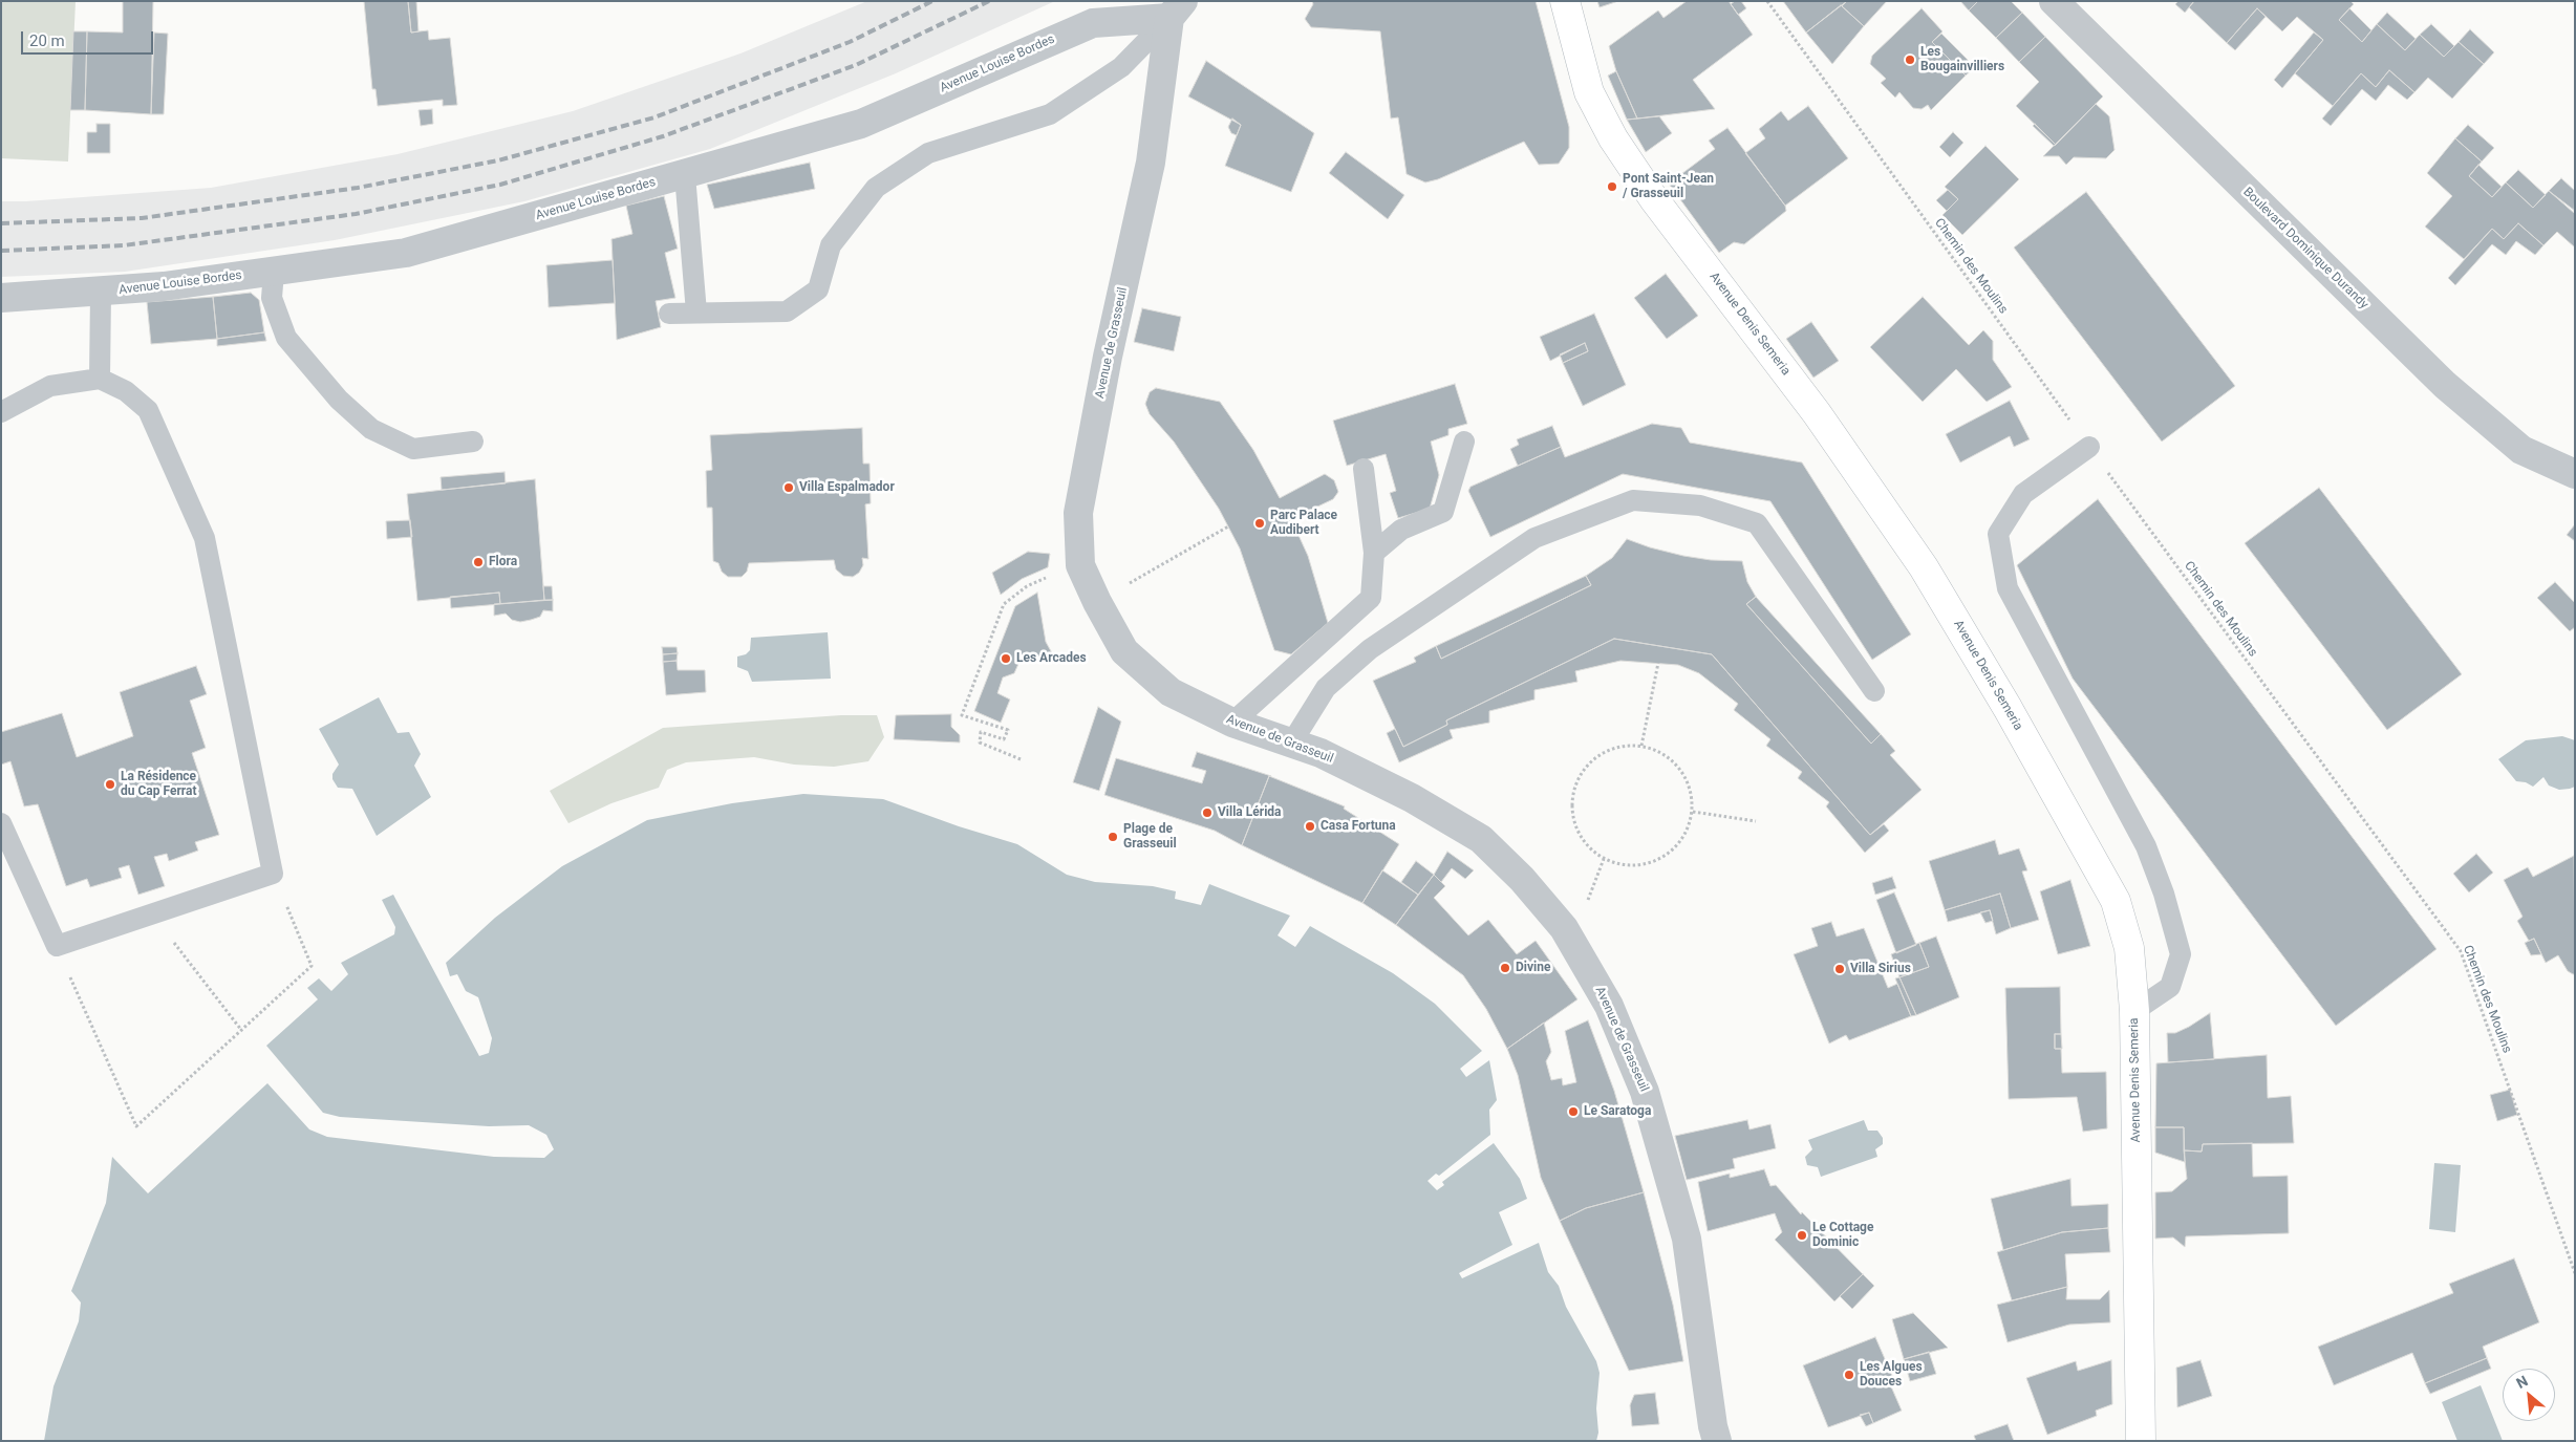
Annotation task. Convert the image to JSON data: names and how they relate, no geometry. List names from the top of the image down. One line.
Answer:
{"streets":{"main road":["Avenue Denis Semeria"],"street":["Avenue Louise Bordes","Boulevard Dominique Durandy","Avenue de Grasseuil"],"path":["Chemin des Moulins"]},"crossings":[["Avenue Louise Bordes","Avenue de Grasseuil"]],"places":["Les Bougainvilliers","Pont Saint-Jean / Grasseuil","Villa Espalmador","Parc Palace Audibert","Flora","Les Arcades","La Résidence du Cap Ferrat","Villa Lérida","Casa Fortuna","Plage de Grasseuil","Divine","Villa Sirius","Le Saratoga","Le Cottage Dominic","Les Algues Douces"],"scale_bar":"20 m","north":"top left"}
